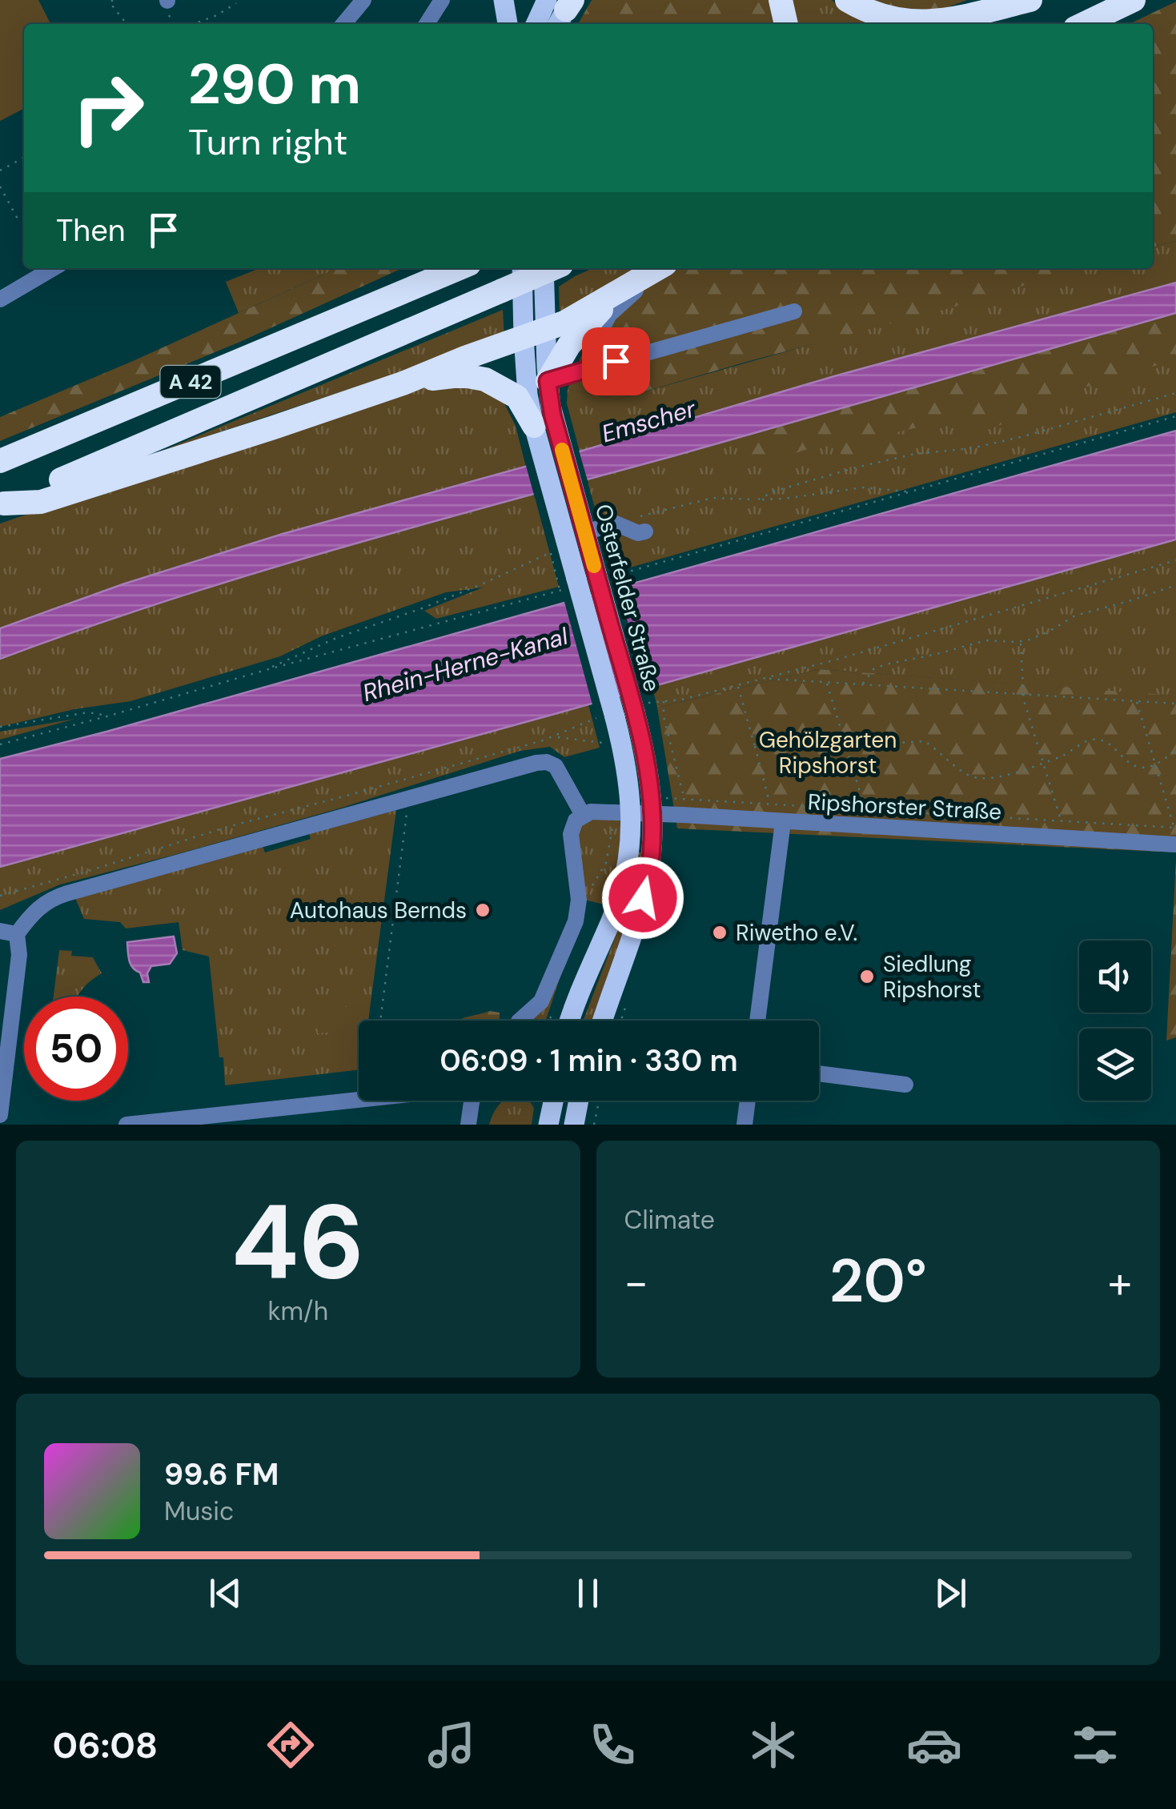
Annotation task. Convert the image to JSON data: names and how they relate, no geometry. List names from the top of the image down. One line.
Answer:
{"streets":{"highway":["A 42"],"main road":["Osterfelder Straße"],"street":["Ripshorster Straße"]},"crossings":[["Osterfelder Straße","Ripshorster Straße"]],"water":["Emscher","Rhein-Herne-Kanal"],"parks":["Gehölzgarten Ripshorst"],"places":["Autohaus Bernds","Riwetho e.V.","Siedlung Ripshorst"],"page":{"turn":["290 m","Turn right"],"then":"Then","limit":"50","trip":"06:09 · 1 min · 330 m","tile":[["46","km/h"],"Climate"],"heat":["−","20°","+"],"song":["99.6 FM","Music"],"tabs":"06:08"}}
